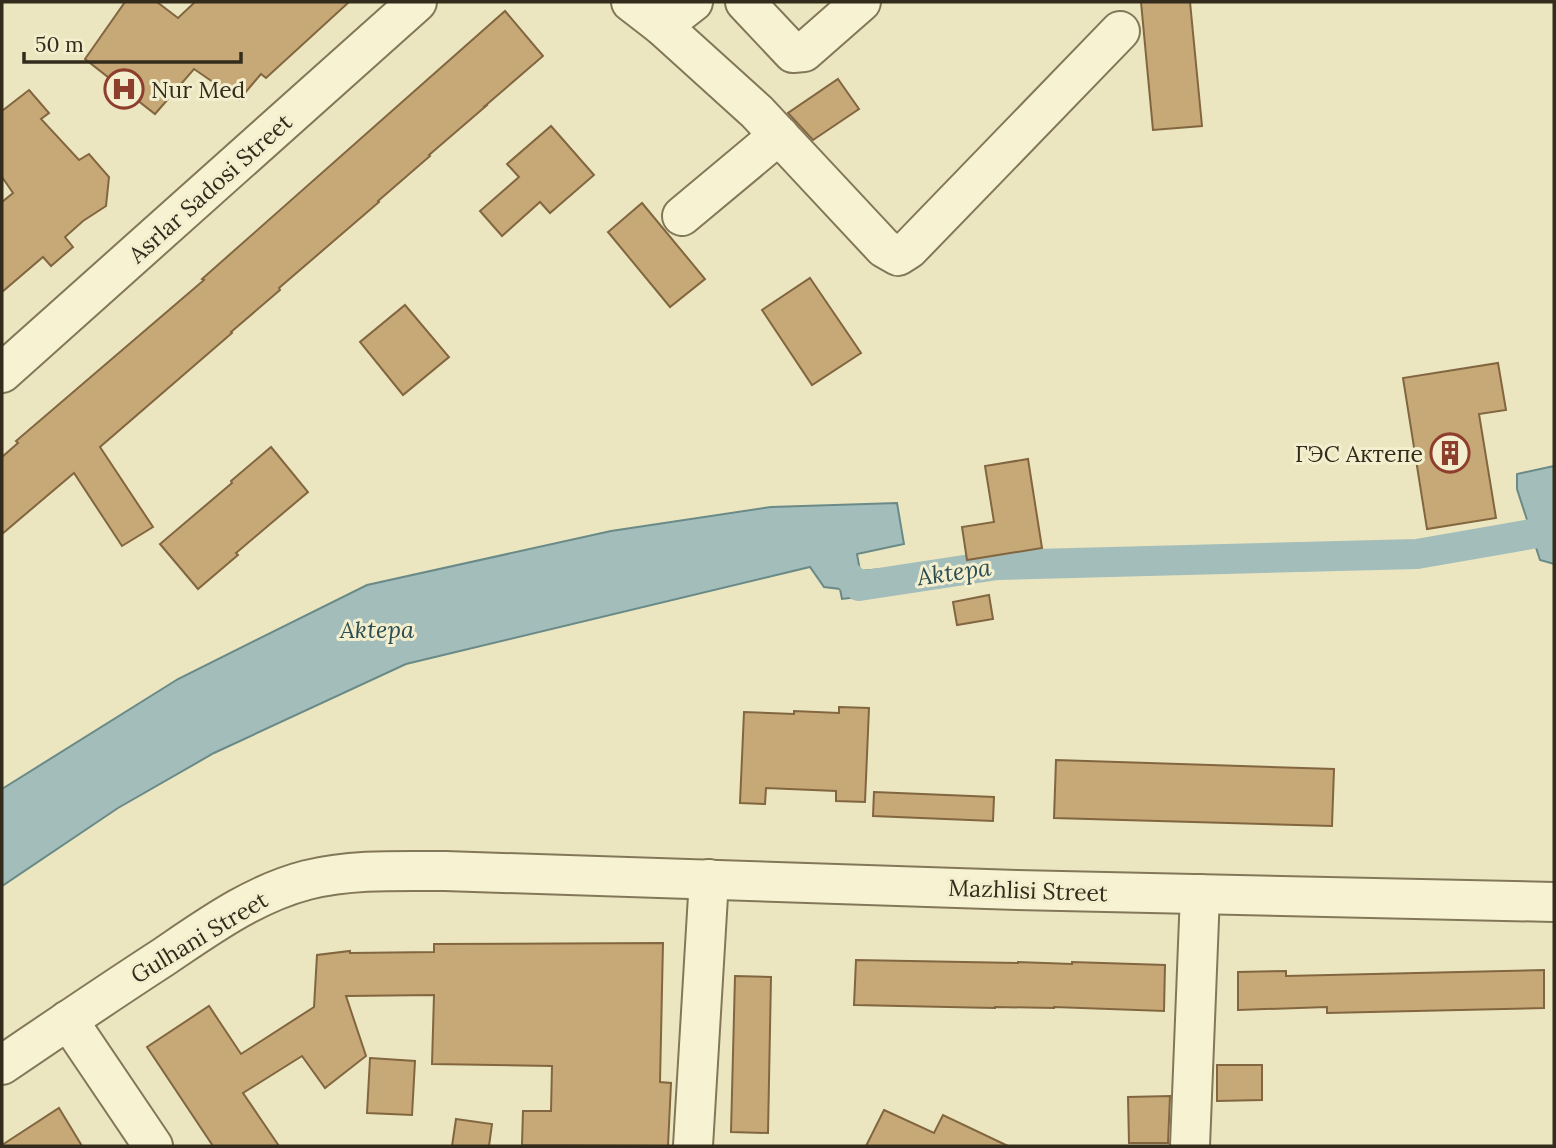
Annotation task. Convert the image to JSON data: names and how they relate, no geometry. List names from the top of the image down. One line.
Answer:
{"streets":{"street":["Asrlar Sadosi Street","Mazhlisi Street"]},"water":["Aktepa"],"places":{"hospital":["Nur Med"],"building":["ГЭС Актепe"]},"scale_bar":"50 m"}
